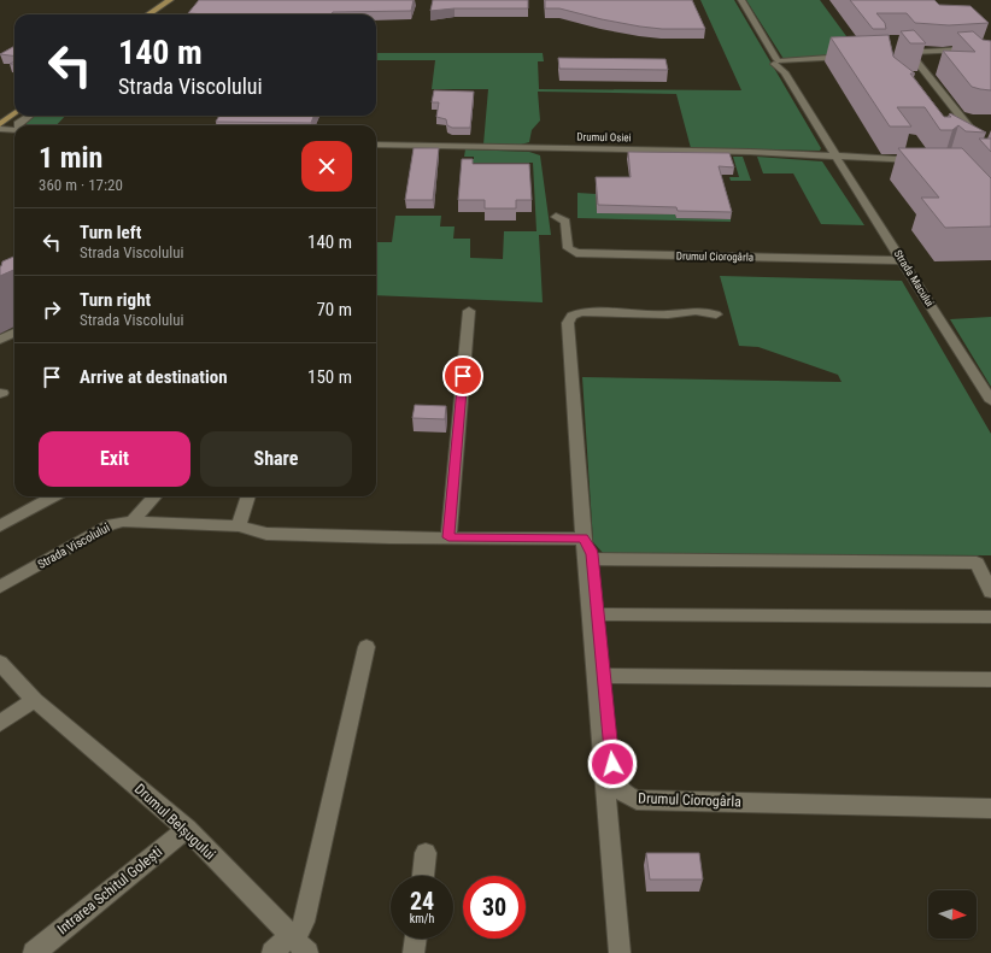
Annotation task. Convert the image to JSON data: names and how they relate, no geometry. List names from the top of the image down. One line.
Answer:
{"streets":{"street":["Drumul Osiei","Drumul Ciorogârla","Strada Macului","Strada Viscolului","Drumul Belșugului","Intrarea Schitul Golești"]},"crossings":[["Drumul Osiei","Strada Macului"],["Drumul Ciorogârla","Strada Macului"],["Drumul Ciorogârla","Strada Viscolului"],["Drumul Belșugului","Intrarea Schitul Golești"]],"north":"right","page":{"turn":["140 m","Strada Viscolului"],"heading":["1 min","360 m · 17:20"],"list":[{"name":"Turn left","note":"Strada Viscolului","value":"140 m"},{"name":"Turn right","note":"Strada Viscolului","value":"70 m"},{"name":"Arrive at destination","value":"150 m"}],"buttons":["Exit","Share"],"speed":"24 km/h","limit":"30"}}
